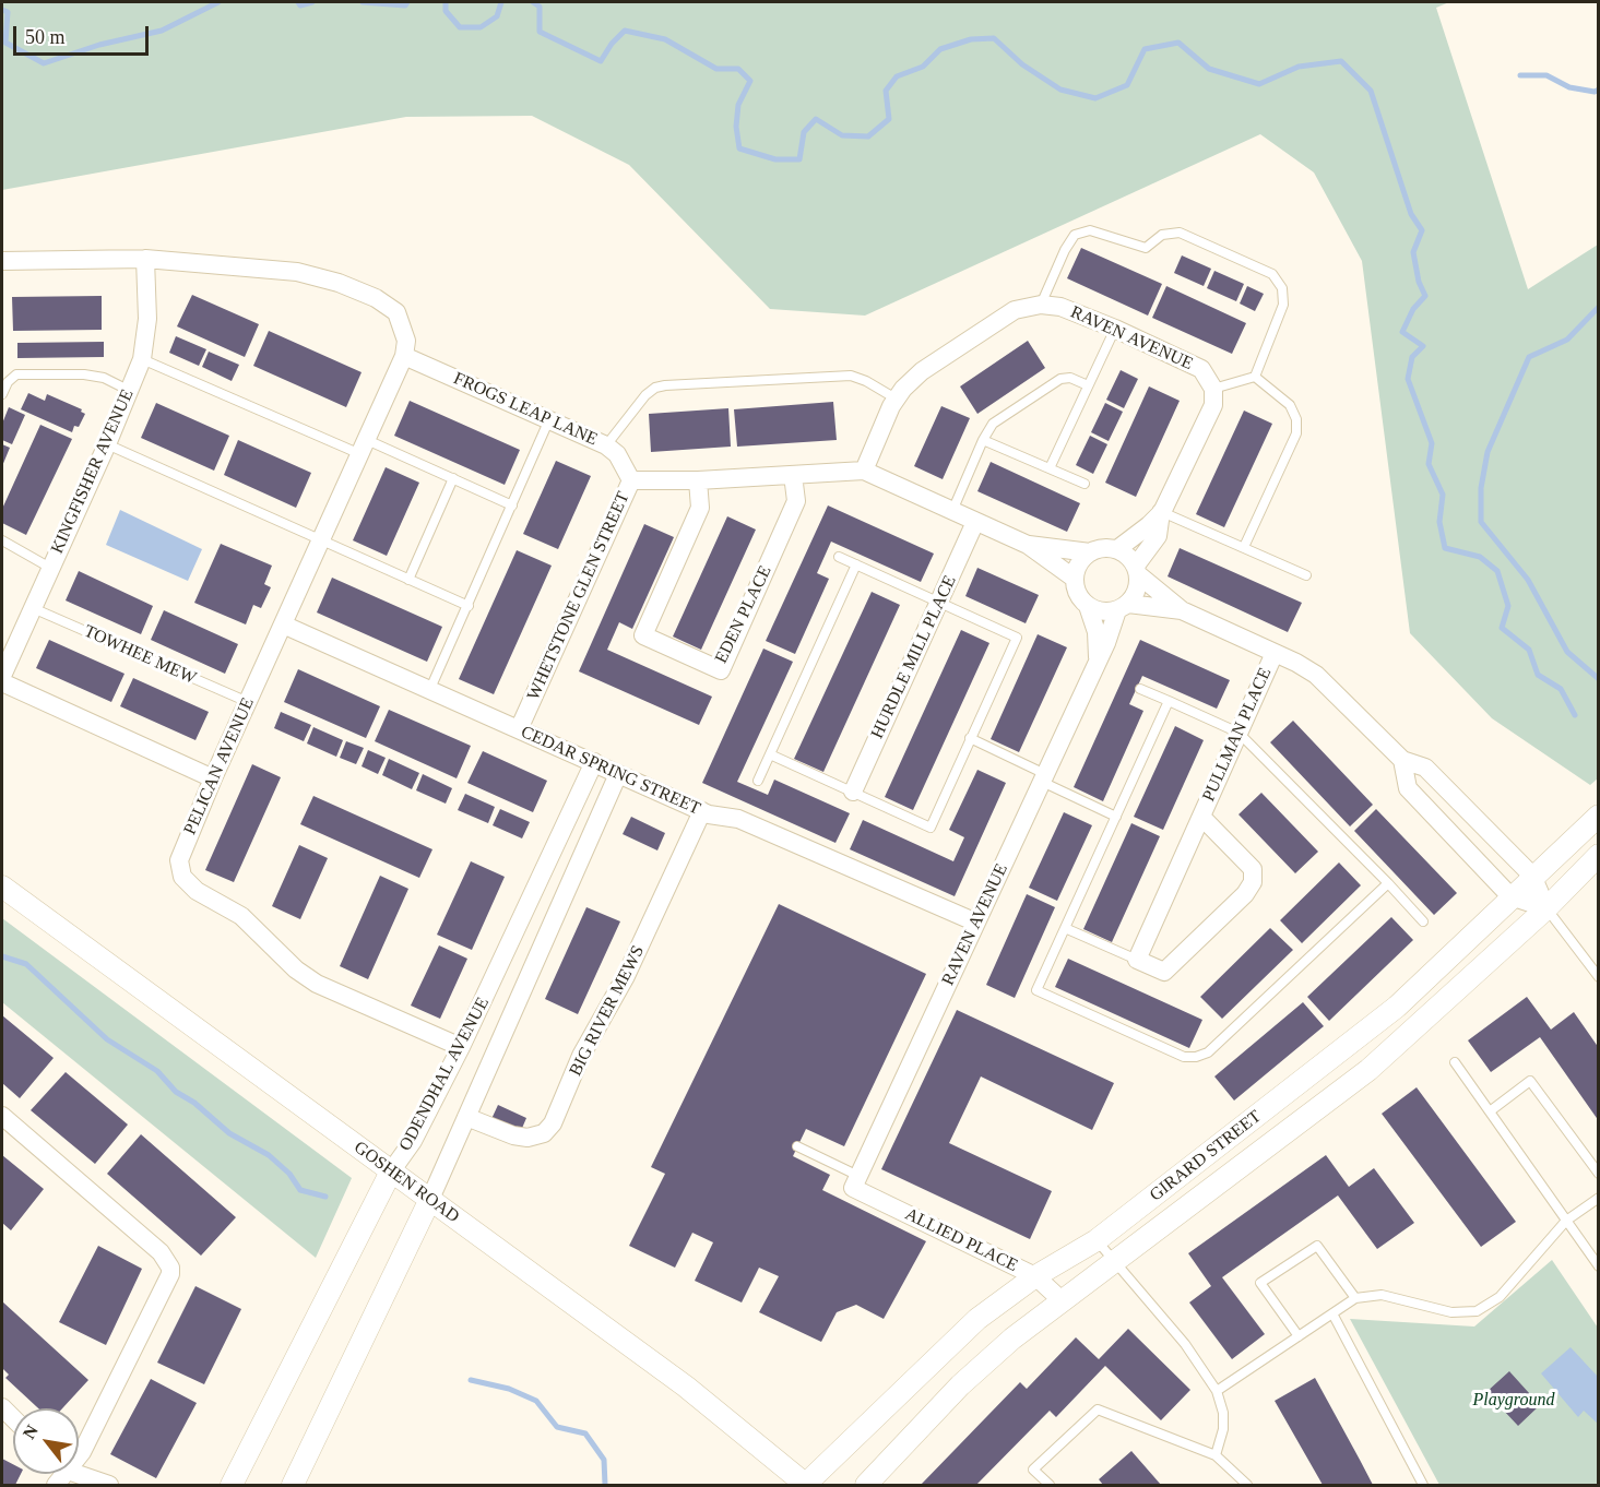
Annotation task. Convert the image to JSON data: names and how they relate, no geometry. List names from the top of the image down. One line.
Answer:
{"streets":{"street":["RAVEN AVENUE","FROGS LEAP LANE","KINGFISHER AVENUE","WHETSTONE GLEN STREET","EDEN PLACE","HURDLE MILL PLACE","PULLMAN PLACE","PELICAN AVENUE","CEDAR SPRING STREET","BIG RIVER MEWS","ODENDHAL AVENUE","GIRARD STREET","GOSHEN ROAD","ALLIED PLACE"],"lane":["TOWHEE MEW"]},"crossings":[["RAVEN AVENUE","WHETSTONE GLEN STREET"],["RAVEN AVENUE","CEDAR SPRING STREET"],["RAVEN AVENUE","ALLIED PLACE"],["FROGS LEAP LANE","WHETSTONE GLEN STREET"],["FROGS LEAP LANE","PELICAN AVENUE"],["KINGFISHER AVENUE","TOWHEE MEW"],["WHETSTONE GLEN STREET","EDEN PLACE"],["WHETSTONE GLEN STREET","HURDLE MILL PLACE"],["WHETSTONE GLEN STREET","CEDAR SPRING STREET"],["TOWHEE MEW","PELICAN AVENUE"],["PELICAN AVENUE","CEDAR SPRING STREET"],["PELICAN AVENUE","ODENDHAL AVENUE"],["CEDAR SPRING STREET","BIG RIVER MEWS"],["CEDAR SPRING STREET","ODENDHAL AVENUE"],["BIG RIVER MEWS","ODENDHAL AVENUE"],["ODENDHAL AVENUE","GOSHEN ROAD"],["GIRARD STREET","GOSHEN ROAD"],["GIRARD STREET","ALLIED PLACE"]],"parks":["Playground"],"scale_bar":"50 m","north":"top left"}
